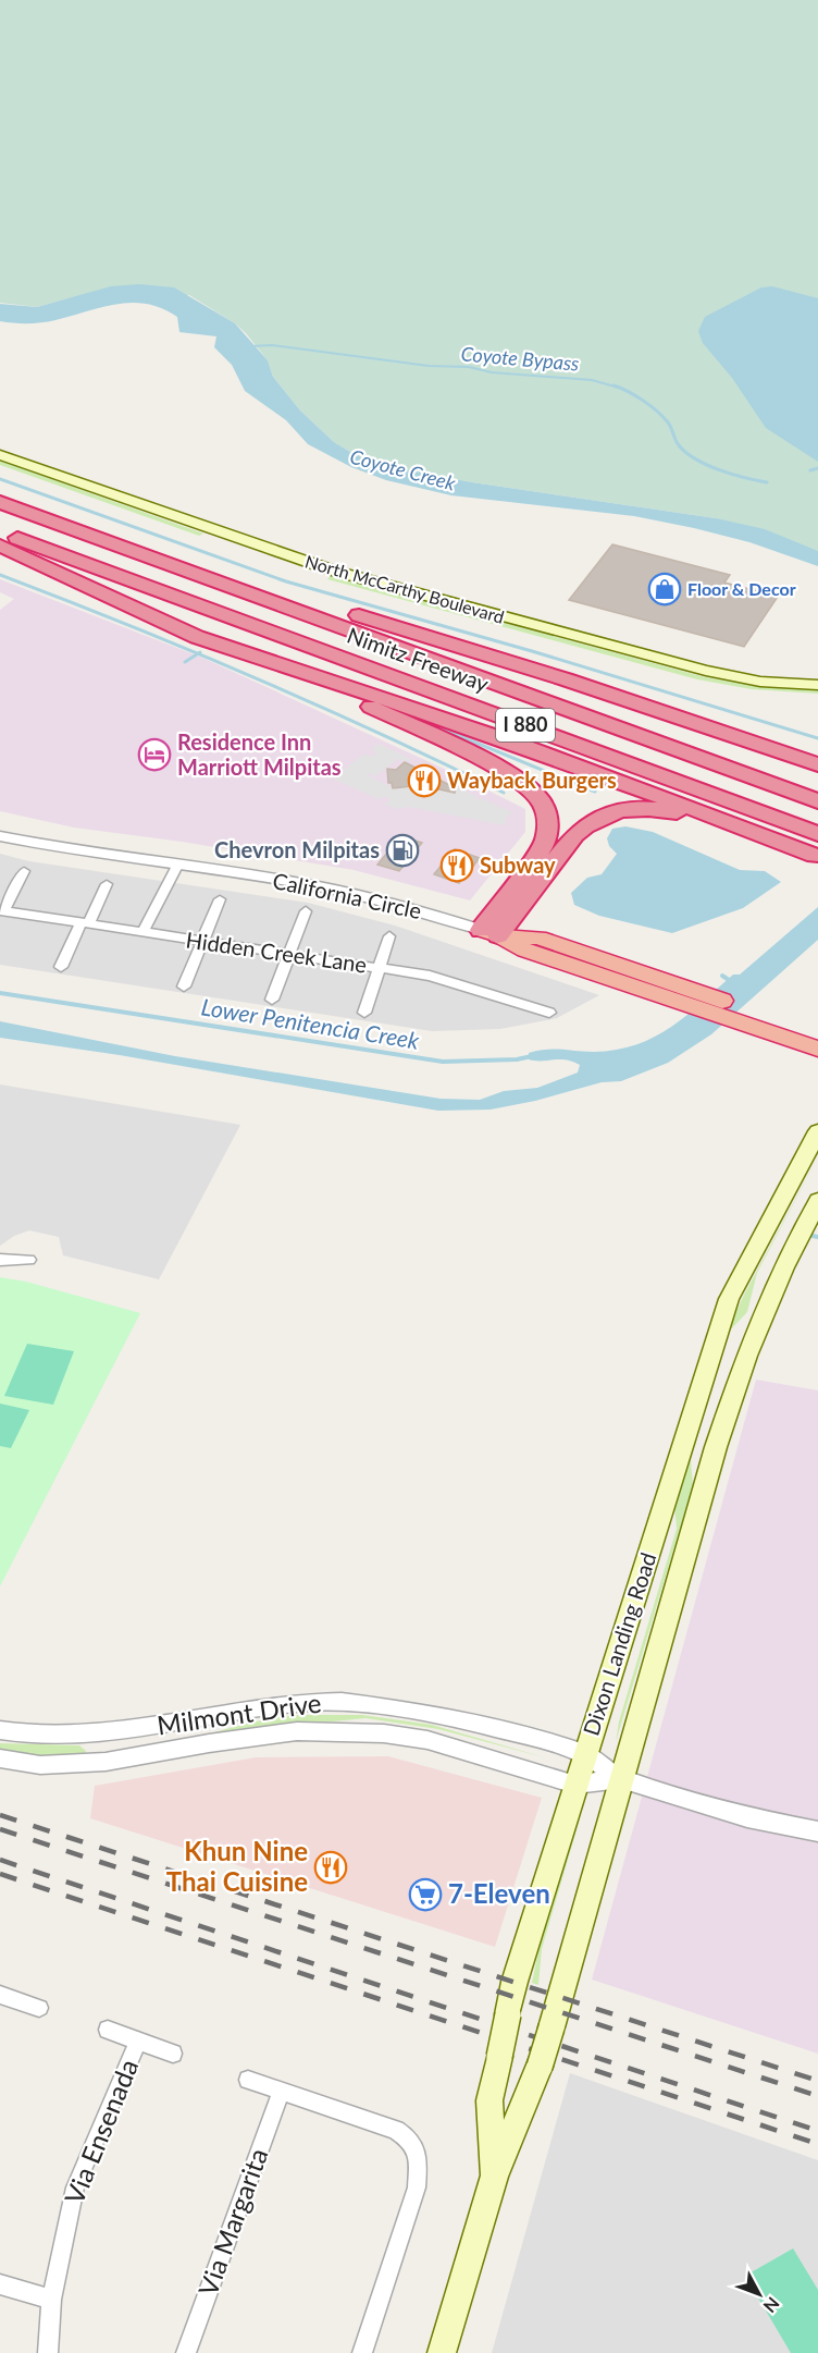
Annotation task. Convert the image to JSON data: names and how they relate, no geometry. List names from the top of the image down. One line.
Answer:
{"streets":{"highway":["Nimitz Freeway","I 880","California Circle"],"main road":["North McCarthy Boulevard","Dixon Landing Road"],"street":["Hidden Creek Lane","Milmont Drive","Via Ensenada","Via Margarita"]},"crossings":[["Dixon Landing Road","Milmont Drive"]],"water":["Coyote Bypass","Coyote Creek","Lower Penitencia Creek"],"places":{"shop":["Floor & Decor"],"hotel":["Residence Inn Marriott Milpitas"],"restaurant":["Wayback Burgers","Subway","Khun Nine Thai Cuisine"],"fuel station":["Chevron Milpitas"],"supermarket":["7-Eleven"]},"north":"bottom right"}
